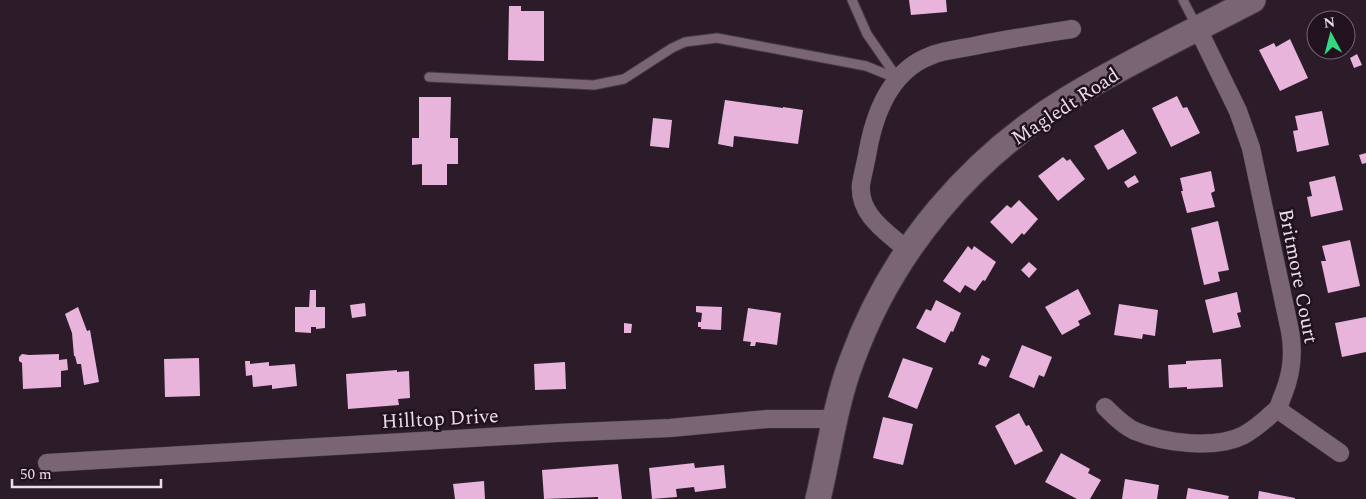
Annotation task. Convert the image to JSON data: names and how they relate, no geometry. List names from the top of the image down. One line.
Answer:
{"streets":{"street":["Magledt Road","Britmore Court","Hilltop Drive"]},"crossings":[["Magledt Road","Britmore Court"],["Magledt Road","Hilltop Drive"]],"scale_bar":"50 m","north":"top"}
